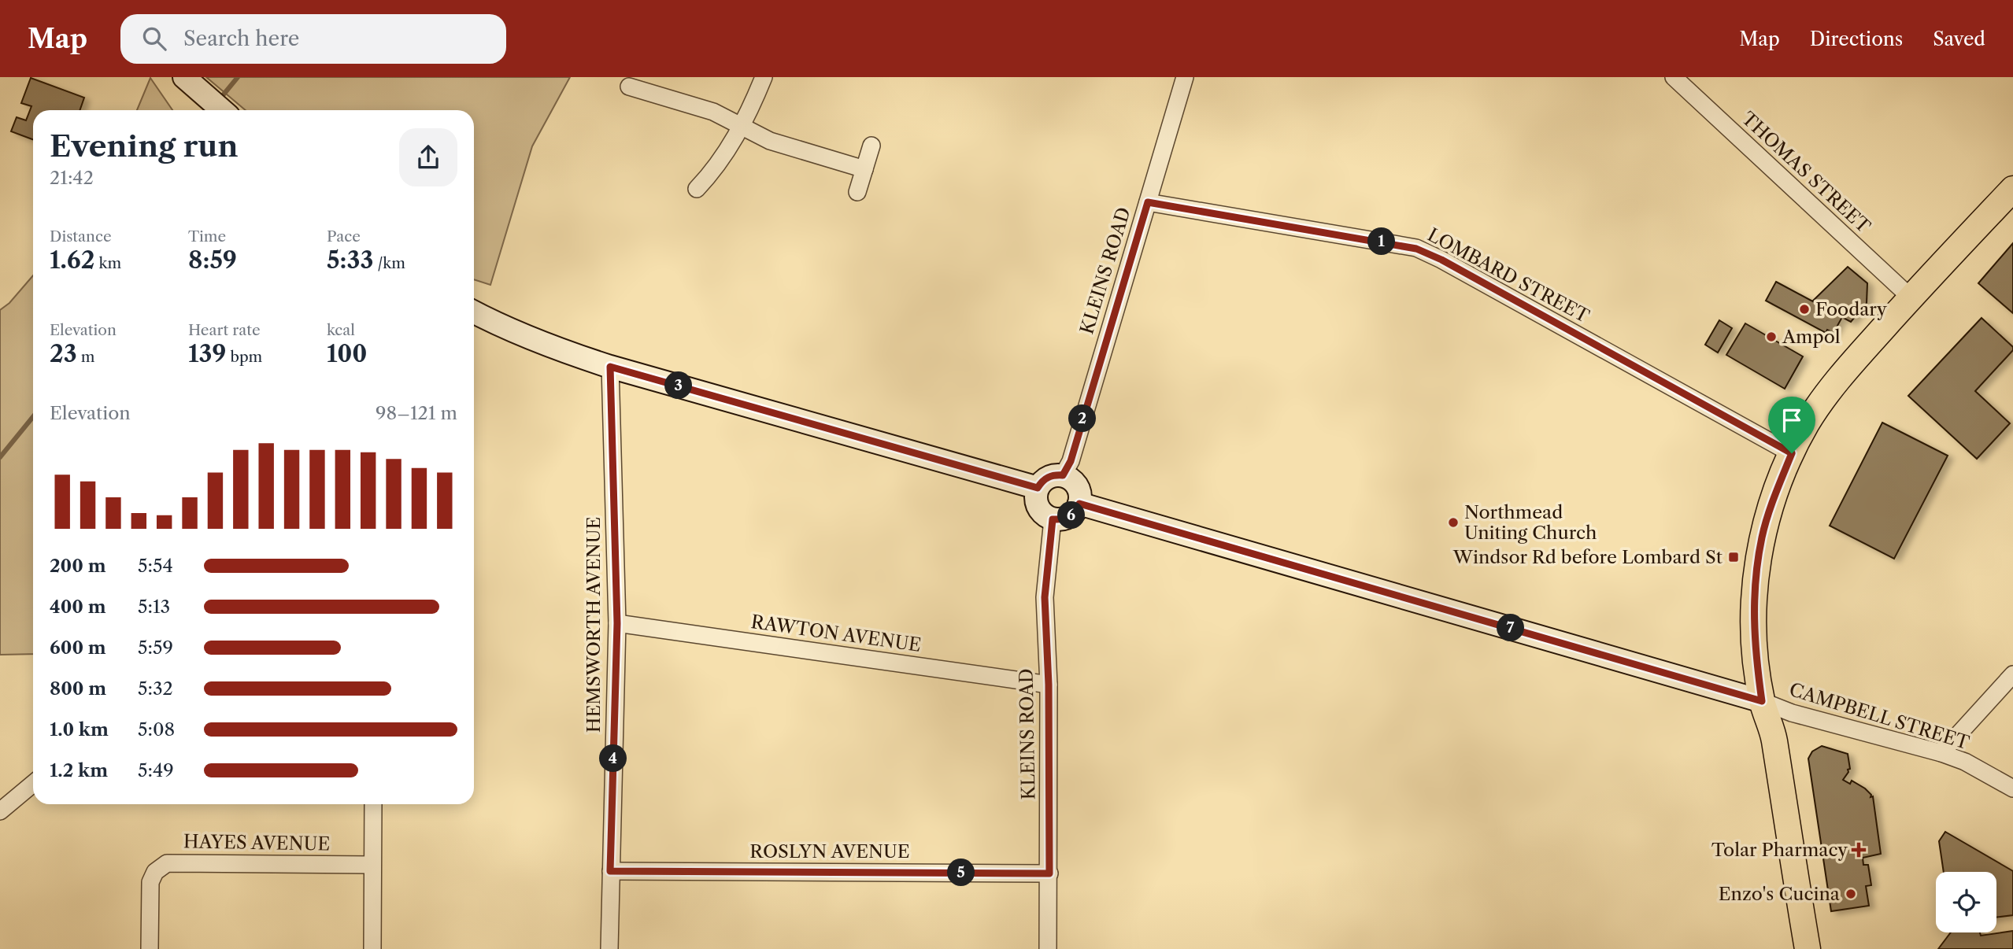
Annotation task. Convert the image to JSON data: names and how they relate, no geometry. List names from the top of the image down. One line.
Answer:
{"streets":{"street":["THOMAS STREET","KLEINS ROAD","LOMBARD STREET","HEMSWORTH AVENUE","RAWTON AVENUE","CAMPBELL STREET","HAYES AVENUE","ROSLYN AVENUE"]},"crossings":[["KLEINS ROAD","LOMBARD STREET"],["KLEINS ROAD","RAWTON AVENUE"],["KLEINS ROAD","ROSLYN AVENUE"],["HEMSWORTH AVENUE","RAWTON AVENUE"],["HEMSWORTH AVENUE","ROSLYN AVENUE"]],"places":{"other":["Foodary","Ampol","Northmead Uniting Church","Enzo's Cucina"],"transit":["Windsor Rd before Lombard St"],"health":["Tolar Pharmacy"]},"page":{"header":"Map","search":"Search here","nav":["Map","Directions","Saved"],"heading":["Evening run","21:42"],"stats":[["Distance","1.62 km"],["Time","8:59"],["Pace","5:33 /km"],["Elevation","23 m"],["Heart rate","139 bpm"],["kcal","100"]],"pins":["1","3","2","6","7","4","5"],"chart":["Elevation","98–121 m"],"list":[{"name":"200 m","note":"5:54"},{"name":"400 m","note":"5:13"},{"name":"600 m","note":"5:59"},{"name":"800 m","note":"5:32"},{"name":"1.0 km","note":"5:08"},{"name":"1.2 km","note":"5:49"}]}}
